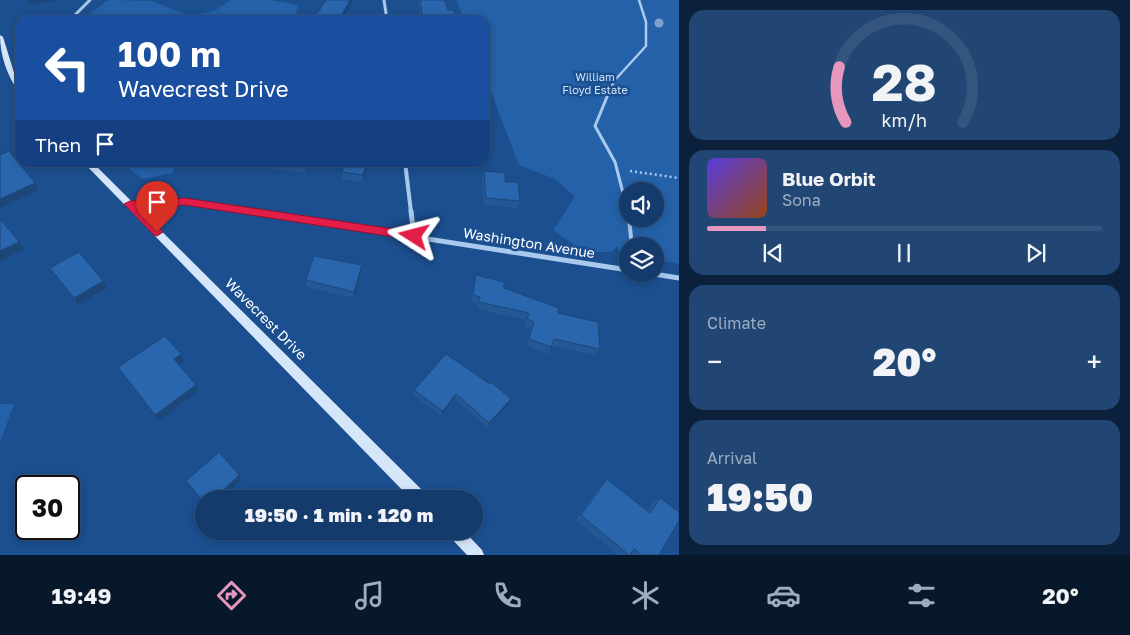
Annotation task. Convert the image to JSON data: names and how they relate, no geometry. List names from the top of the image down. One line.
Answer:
{"streets":{"street":["Washington Avenue","Wavecrest Drive"]},"crossings":[["Washington Avenue","Wavecrest Drive"]],"parks":["William Floyd Estate"],"page":{"turn":["100 m","Wavecrest Drive"],"then":"Then","song":["Blue Orbit","Sona"],"tile":["Climate",["Arrival","19:50"]],"heat":["−","20°","+"],"limit":"30","trip":"19:50 · 1 min · 120 m","tabs":["19:49","20°"],"gauge":["28","km/h"]}}
